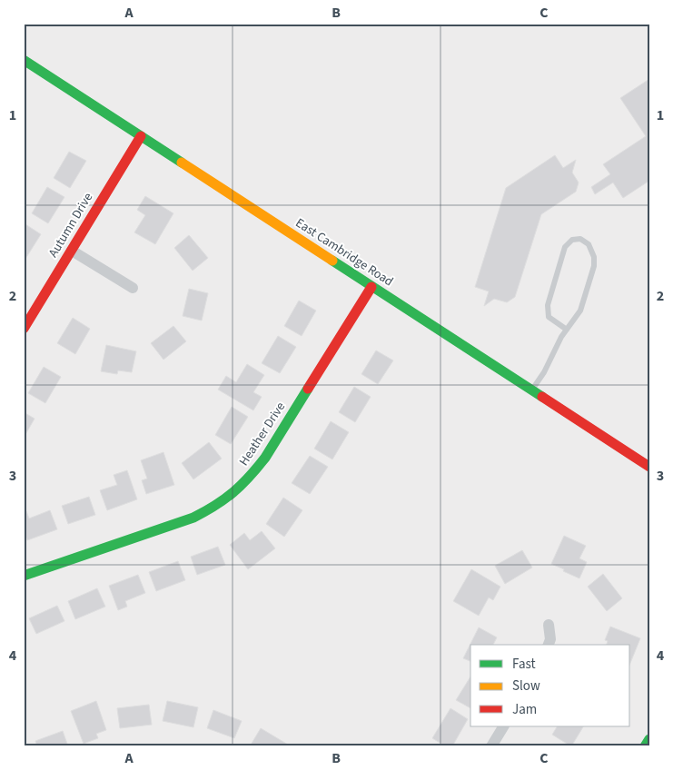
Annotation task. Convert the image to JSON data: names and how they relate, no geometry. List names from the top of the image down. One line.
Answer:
{"streets":{"street":["Autumn Drive","East Cambridge Road","Heather Drive"]},"crossings":[["Autumn Drive","East Cambridge Road"],["East Cambridge Road","Heather Drive"]],"legend":["Fast","Slow","Jam"],"grid":{"columns":["A","B","C"],"rows":["1","2","3","4"]}}
